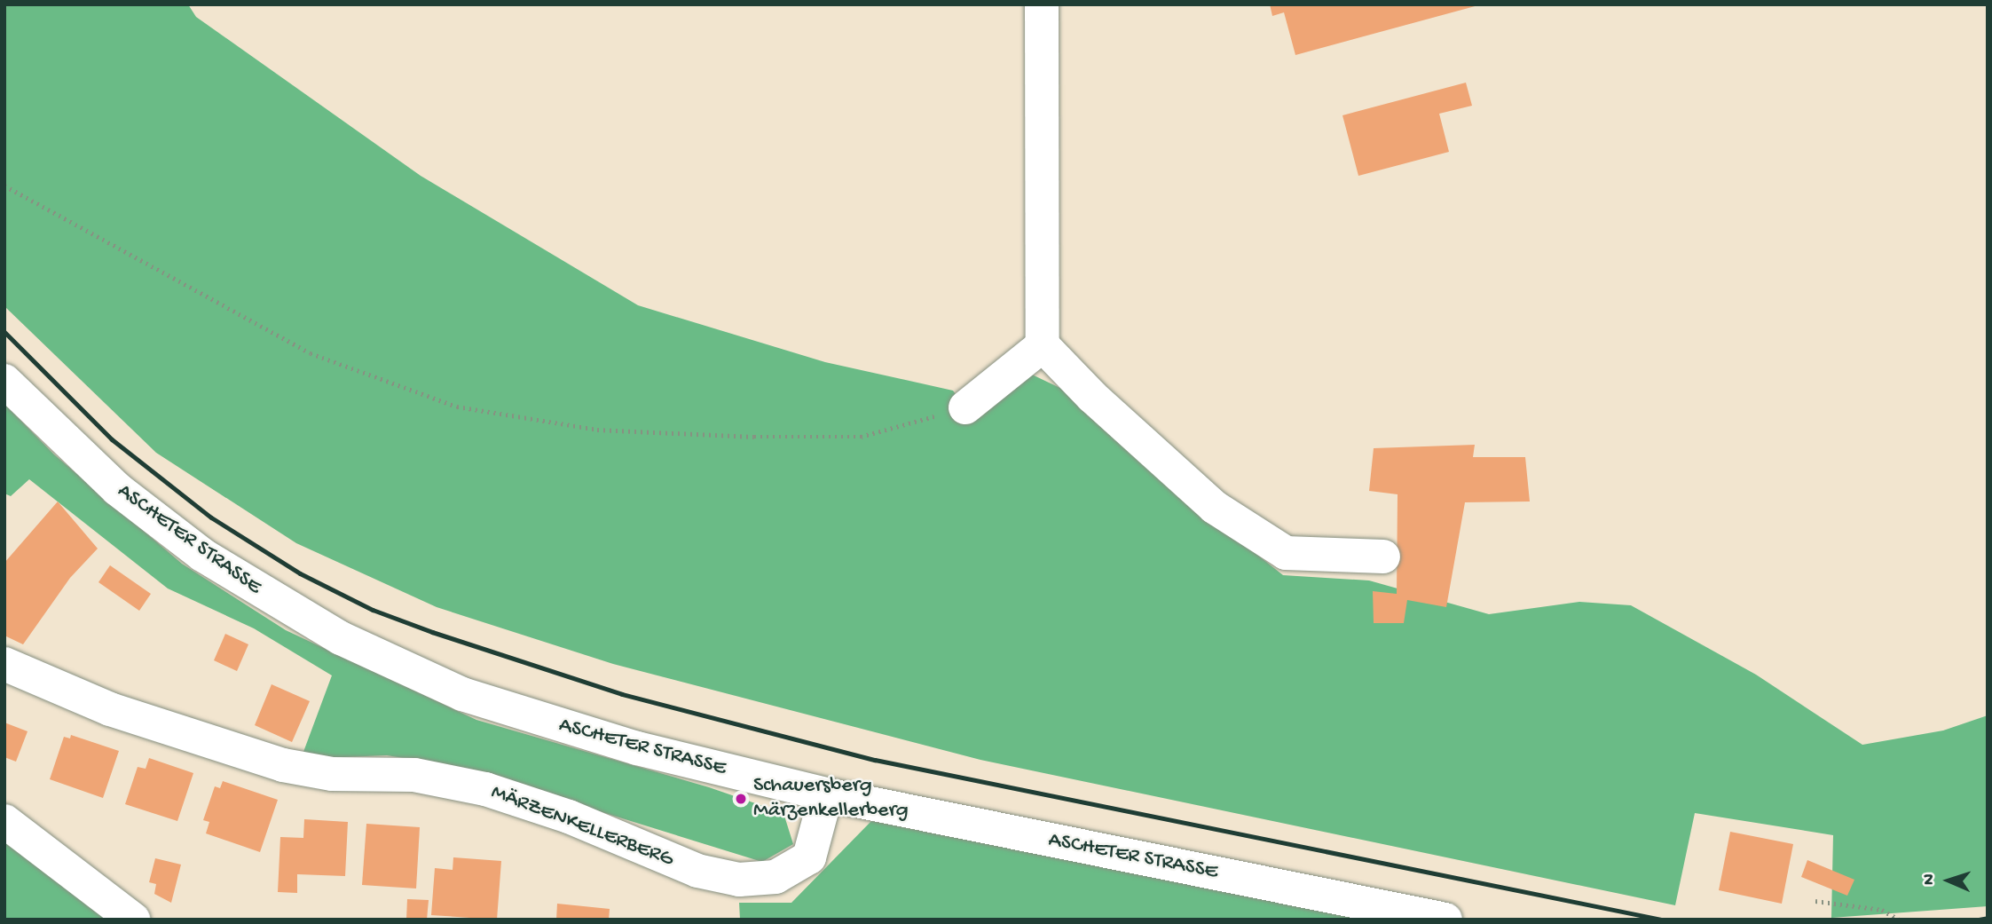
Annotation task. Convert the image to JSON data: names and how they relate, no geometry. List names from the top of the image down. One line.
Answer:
{"streets":{"street":["ASCHETER STRASSE","MÄRZENKELLERBERG"]},"crossings":[["ASCHETER STRASSE","MÄRZENKELLERBERG"]],"places":["Schauersberg Märzenkellerberg"],"north":"left"}
